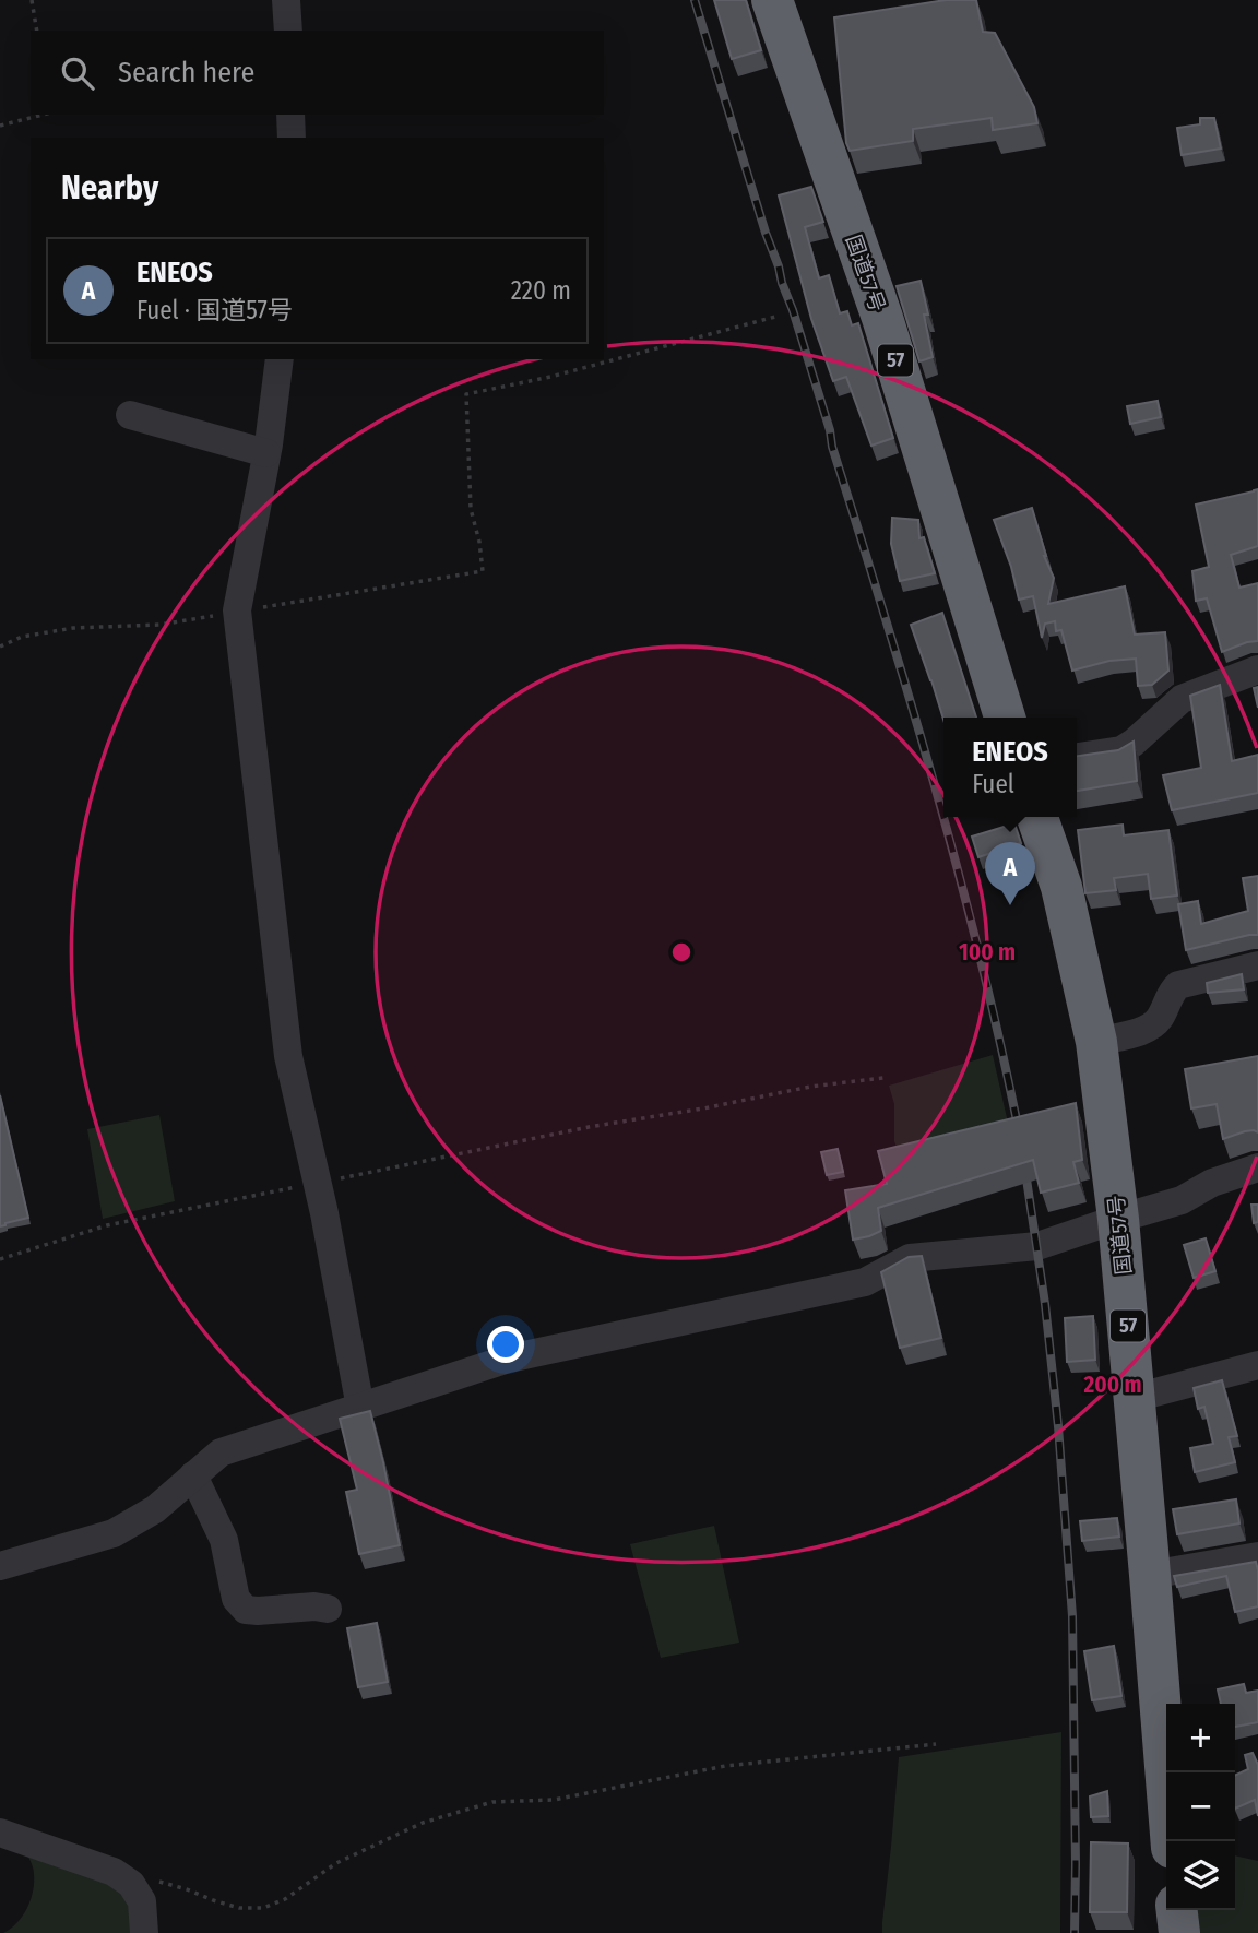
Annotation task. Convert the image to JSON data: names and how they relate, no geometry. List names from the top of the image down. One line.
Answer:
{"streets":{"highway":["国道57号","57"]},"page":{"search":"Search here","heading":"Nearby","list":[{"mark":"A","name":"ENEOS","note":"Fuel · 国道57号","value":"220 m"}],"popup":["ENEOS","Fuel"],"pins":"A","map_buttons":["+","−"]},"rings":["100 m","200 m"]}
